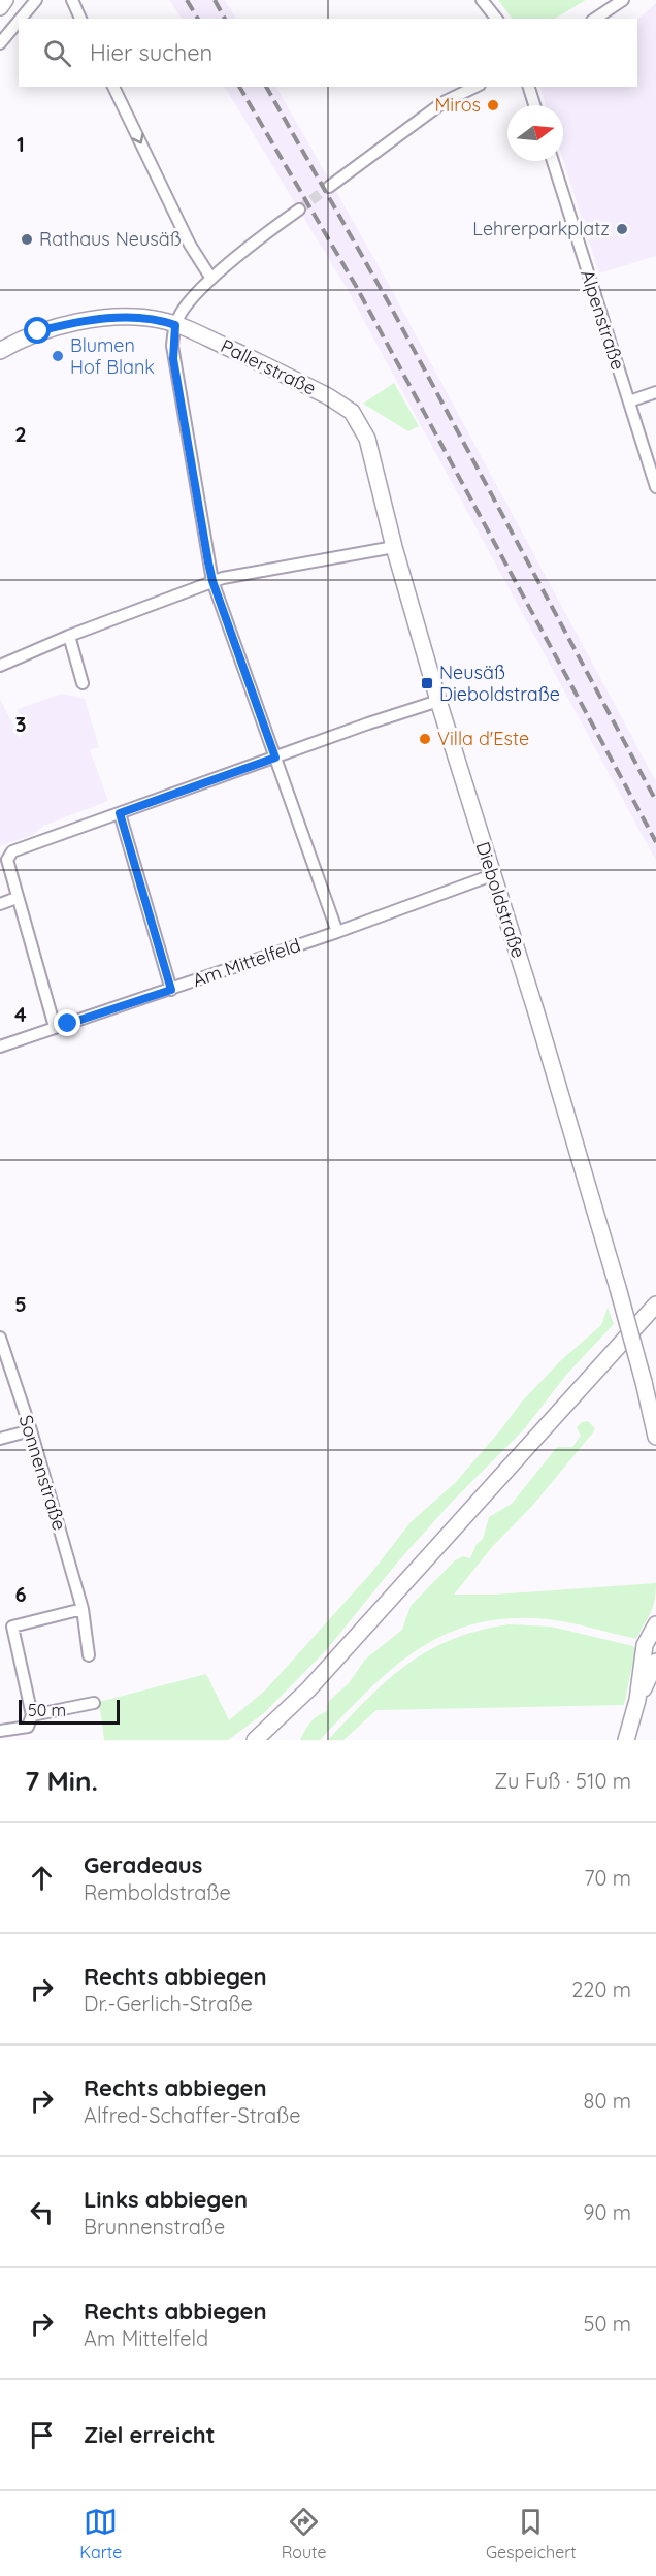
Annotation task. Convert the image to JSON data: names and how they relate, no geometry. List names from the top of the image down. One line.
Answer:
{"streets":{"street":["Alpenstraße","Pallerstraße","Dieboldstraße","Am Mittelfeld","Sonnenstraße"]},"crossings":[["Pallerstraße","Dieboldstraße"],["Dieboldstraße","Am Mittelfeld"]],"places":{"other":["Miros","Lehrerparkplatz","Rathaus Neusäß","Blumen Hof Blank","Villa d'Este"],"transit":["Neusäß Dieboldstraße"]},"scale_bar":"50 m","north":"right","page":{"search":"Hier suchen","scale":"50 m","heading":["7 Min.","Zu Fuß · 510 m"],"list":[["Geradeaus","Remboldstraße","70 m"],["Rechts abbiegen","Dr.-Gerlich-Straße","220 m"],["Rechts abbiegen","Alfred-Schaffer-Straße","80 m"],["Links abbiegen","Brunnenstraße","90 m"],["Rechts abbiegen","Am Mittelfeld","50 m"],"Ziel erreicht"],"nav":["Karte","Route","Gespeichert"]},"grid":{"rows":["1","2","3","4","5","6"]}}
